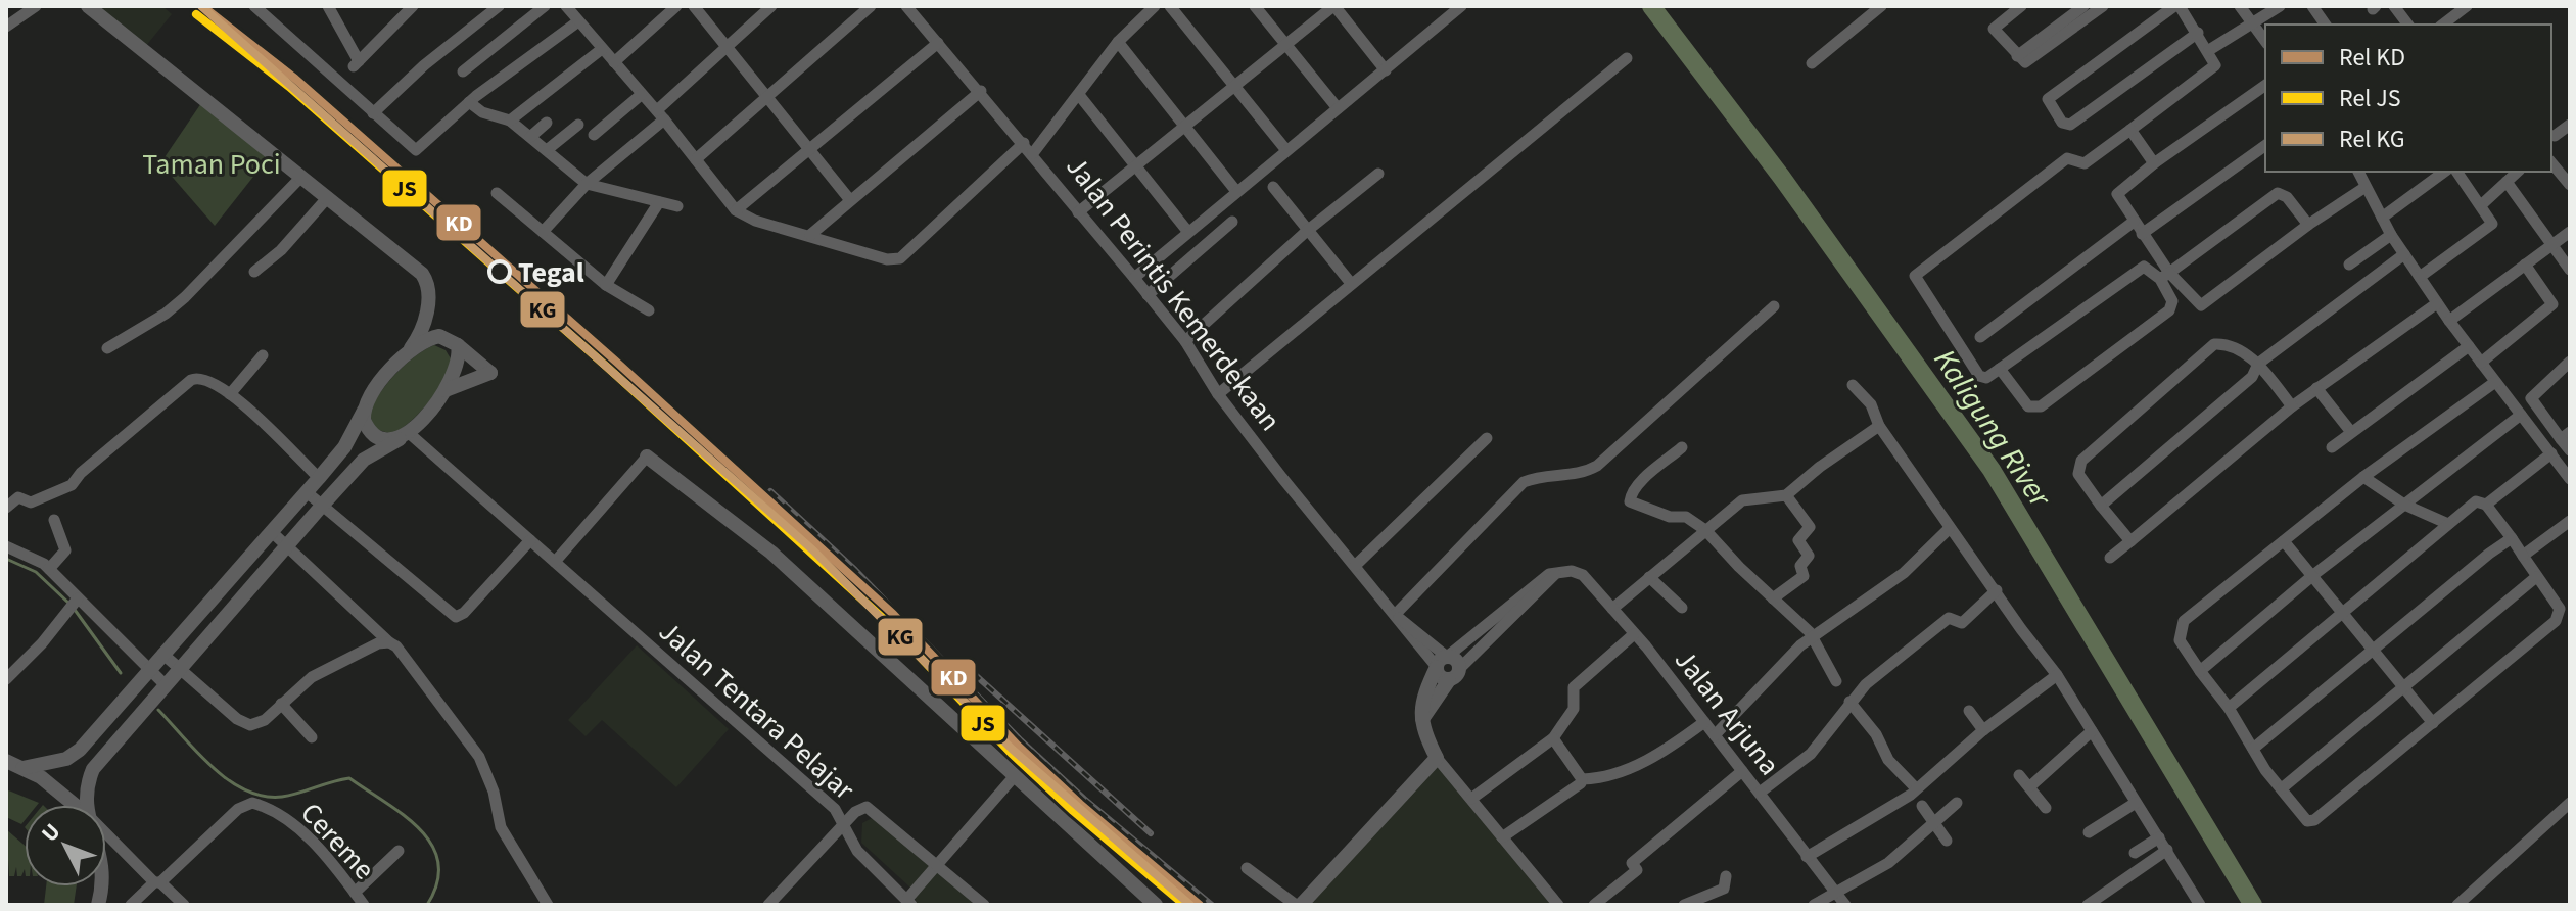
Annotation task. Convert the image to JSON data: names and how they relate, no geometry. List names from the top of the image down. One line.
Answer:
{"streets":{"street":["Jalan Perintis Kemerdekaan","Jalan Tentara Pelajar","Jalan Arjuna","Cereme"]},"water":["Kaligung River"],"parks":["Taman Poci"],"places":["Tegal"],"lines":["rail line KD","rail line KG","rail line JS"],"legend":["Rel KD","Rel JS","Rel KG"],"north":"top left"}
